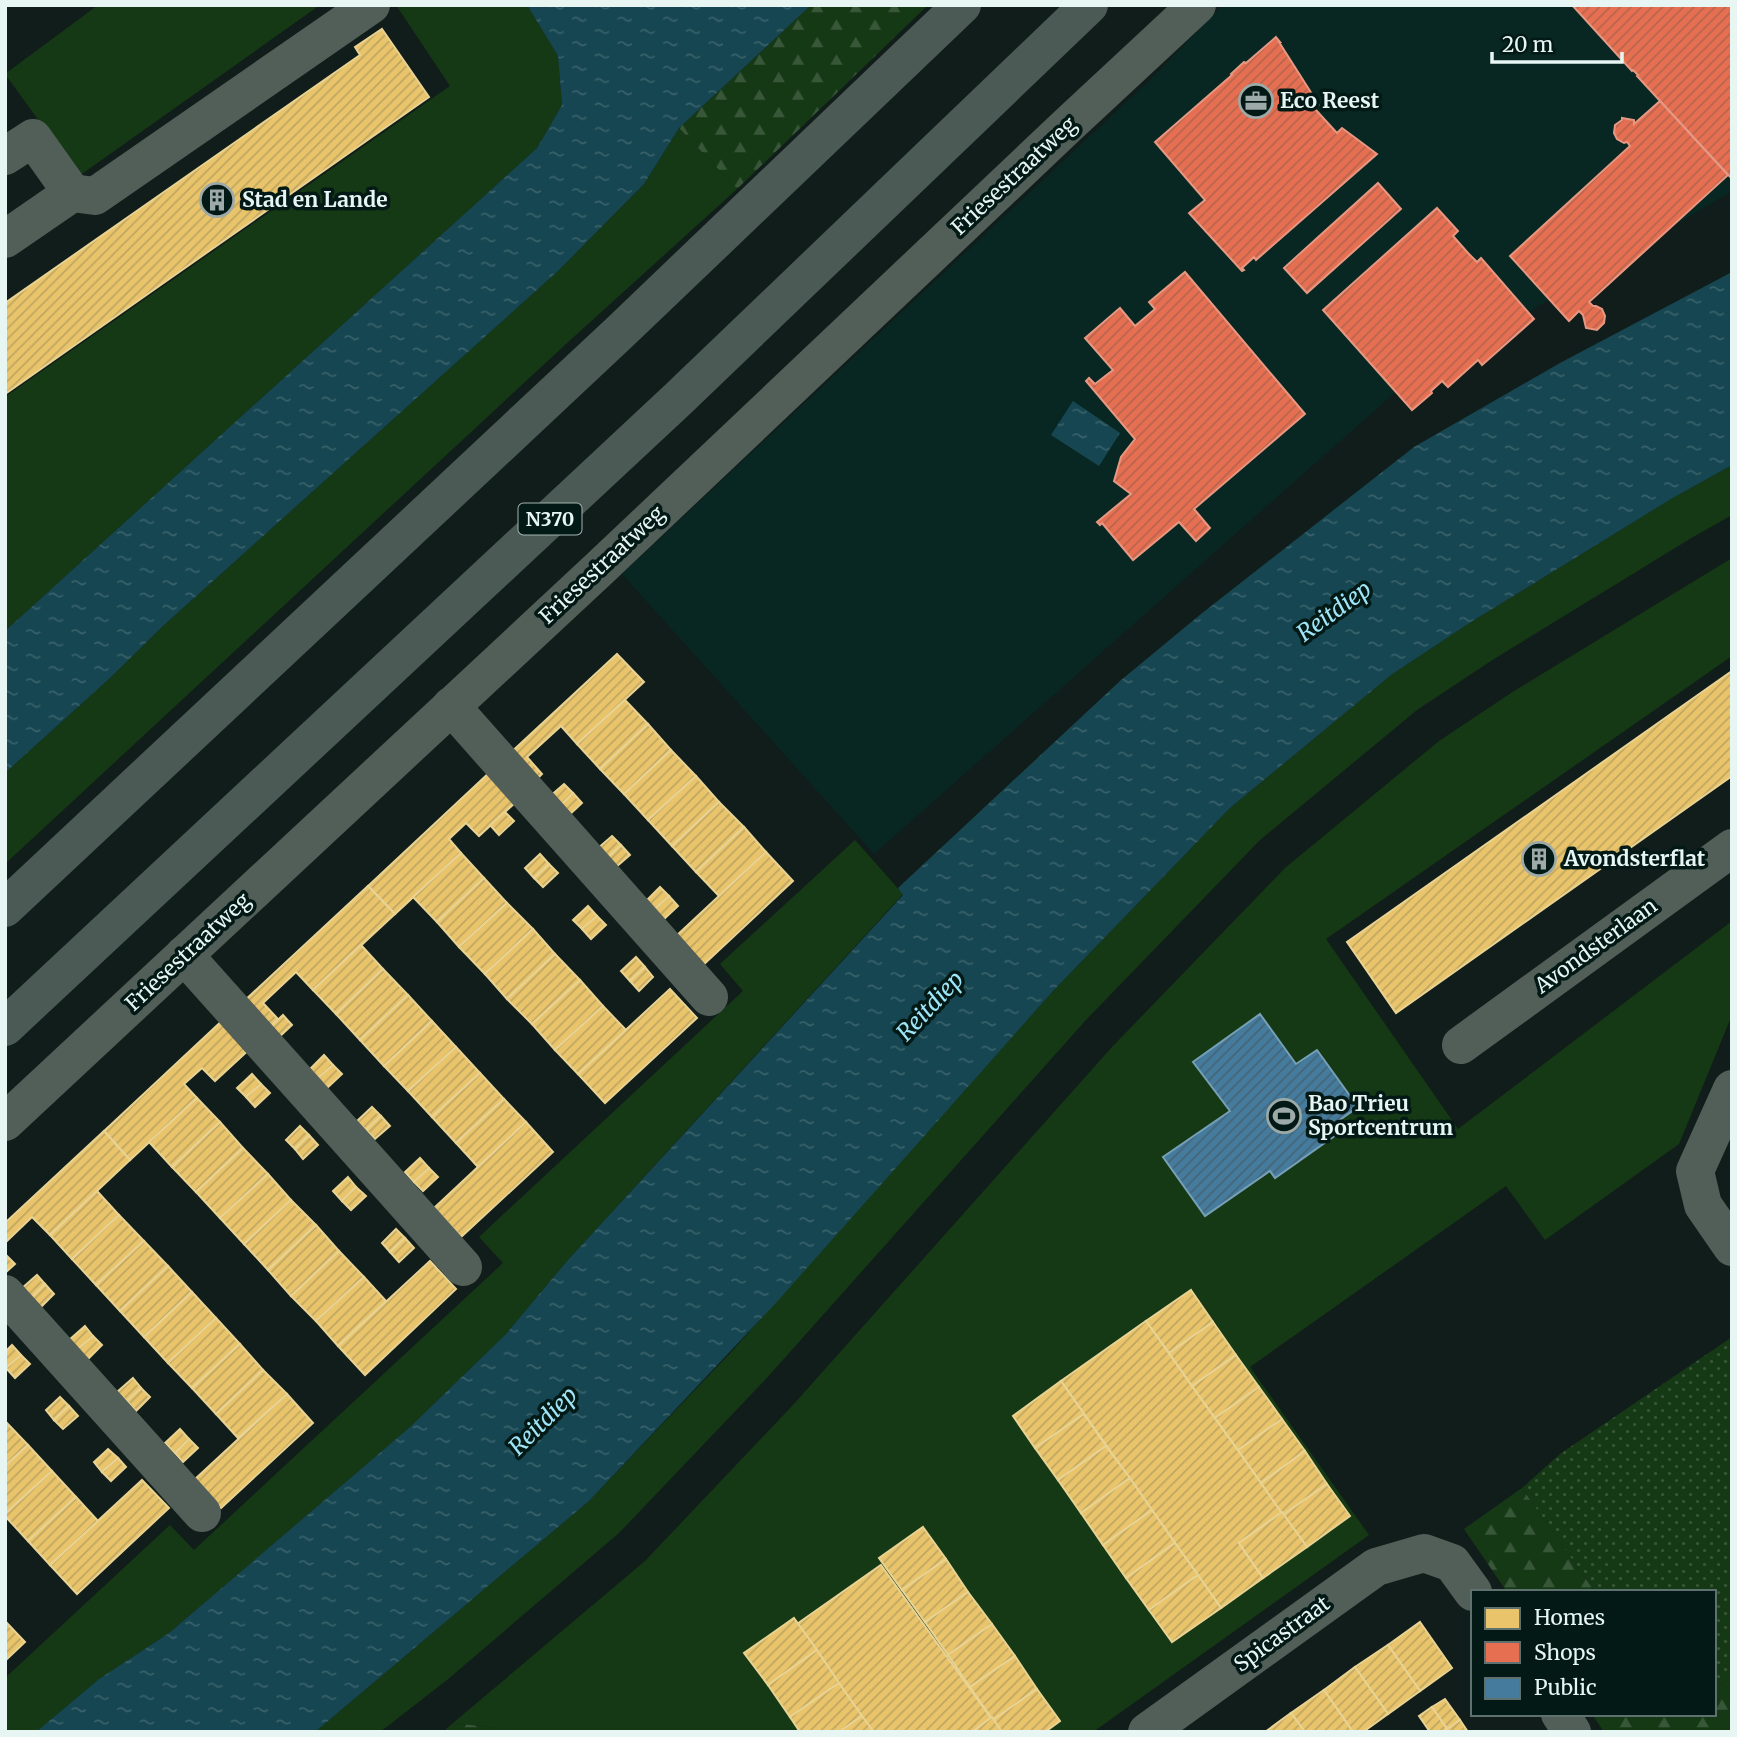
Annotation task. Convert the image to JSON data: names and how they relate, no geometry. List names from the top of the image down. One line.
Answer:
{"streets":{"highway":["N370"],"street":["Friesestraatweg","Avondsterlaan","Spicastraat"]},"water":["Reitdiep"],"places":{"office":["Eco Reest"],"building":["Stad en Lande","Avondsterflat"],"sports":["Bao Trieu Sportcentrum"]},"legend":["Homes","Shops","Public"],"scale_bar":"20 m"}
